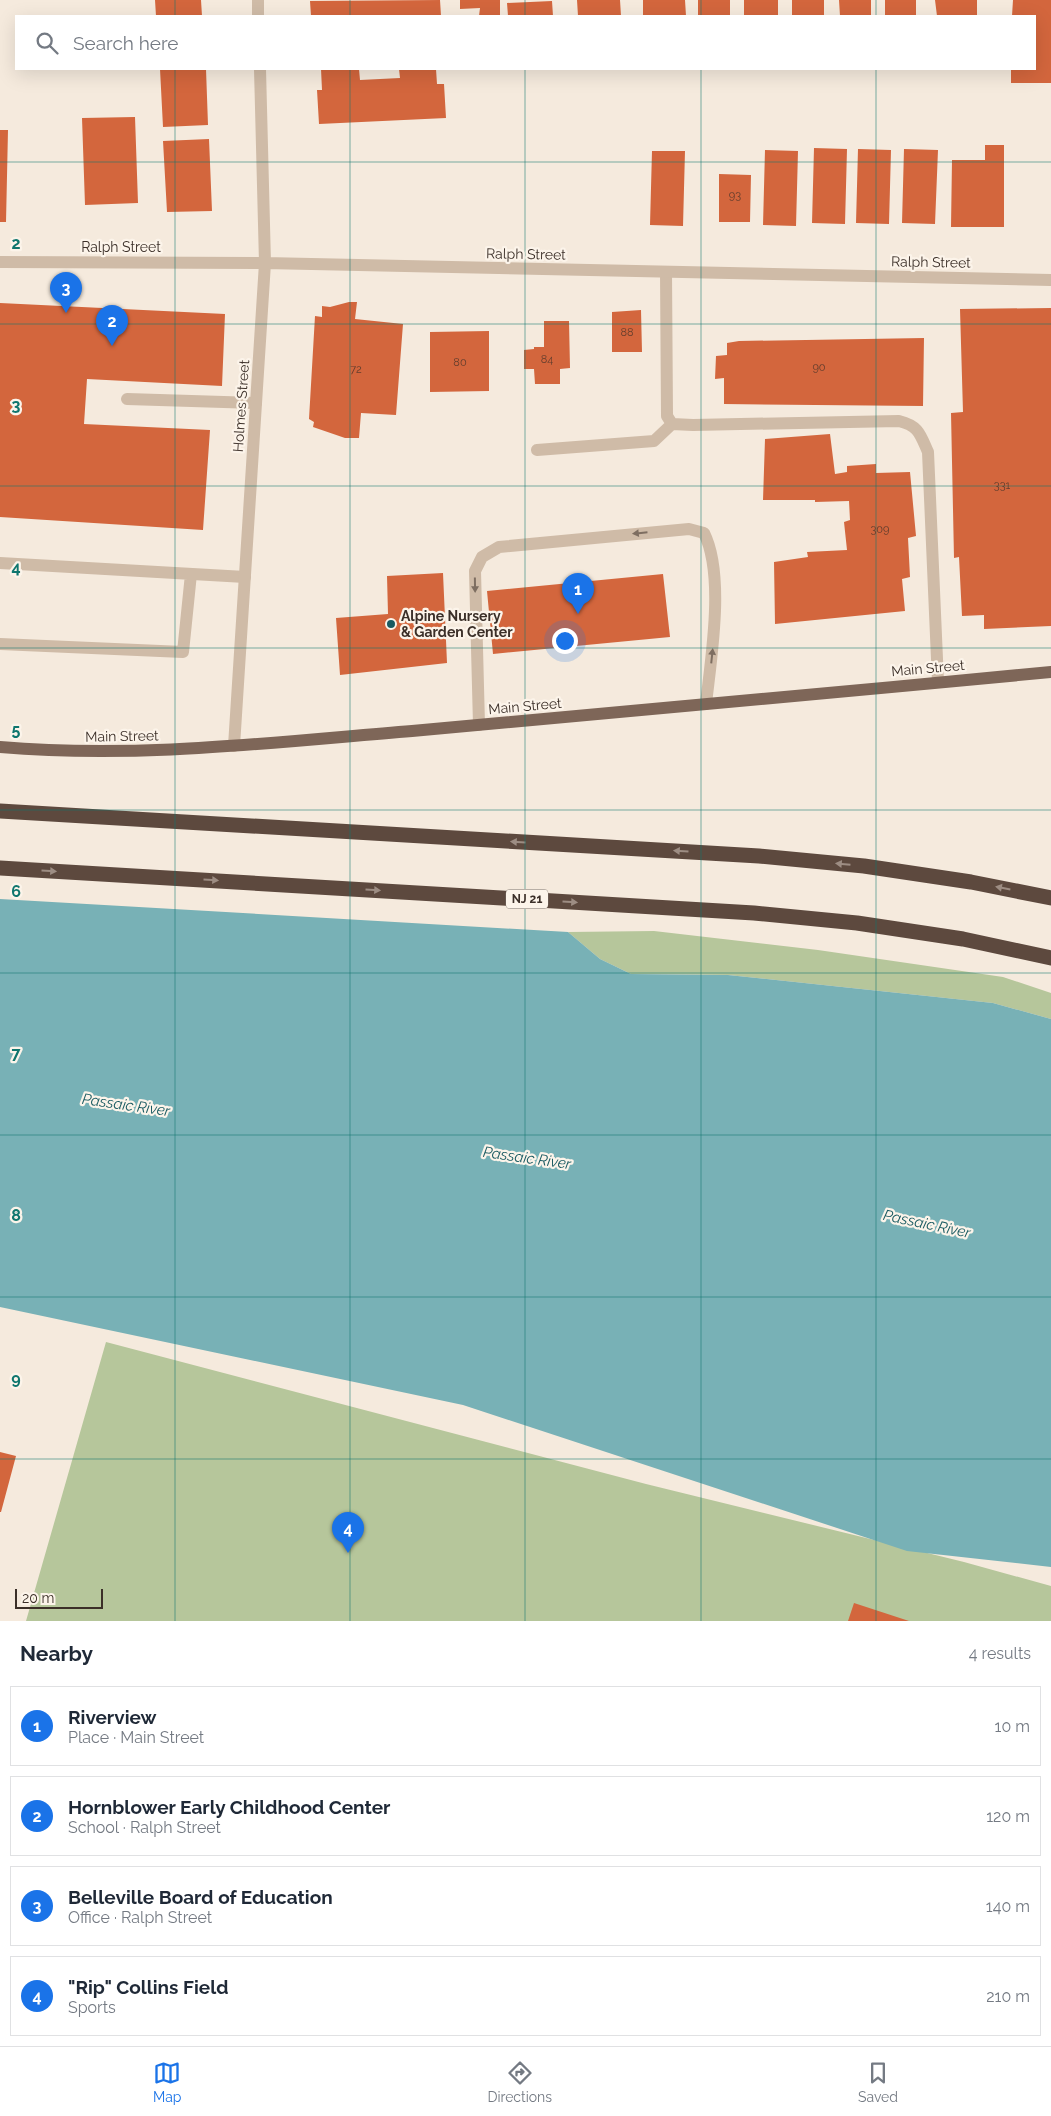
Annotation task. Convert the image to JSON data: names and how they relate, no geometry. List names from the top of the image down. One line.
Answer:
{"streets":{"highway":["NJ 21"],"main road":["Main Street"],"street":["Ralph Street","Holmes Street"]},"crossings":[["Ralph Street","Holmes Street"],["Holmes Street","Main Street"]],"water":["Passaic River"],"places":["Alpine Nursery & Garden Center"],"house_numbers":["93","88","84","80","90","72","331","309"],"scale_bar":"20 m","page":{"search":"Search here","pins":["3","2","1","4"],"scale":"20 m","heading":["Nearby","4 results"],"list":[{"mark":"1","name":"Riverview","note":"Place · Main Street","value":"10 m"},{"mark":"2","name":"Hornblower Early Childhood Center","note":"School · Ralph Street","value":"120 m"},{"mark":"3","name":"Belleville Board of Education","note":"Office · Ralph Street","value":"140 m"},{"mark":"4","name":"\"Rip\" Collins Field","note":"Sports","value":"210 m"}],"nav":["Map","Directions","Saved"]},"grid":{"rows":["2","3","4","5","6","7","8","9"]}}
